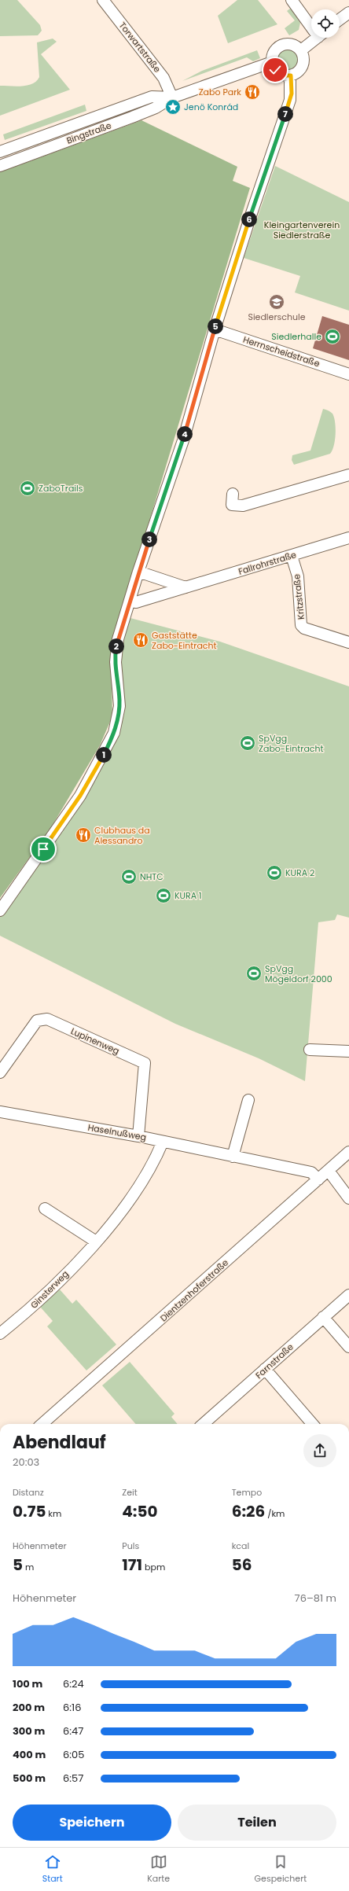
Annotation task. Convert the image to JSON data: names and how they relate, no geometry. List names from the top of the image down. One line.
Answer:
{"streets":{"street":["Torwartstraße","Bingstraße","Herrnscheidstraße","Fallrohrstraße","Kritzstraße","Lupinenweg","Haselnußweg","Ginsterweg","Dientzenhoferstraße","Farnstraße"]},"crossings":[["Torwartstraße","Bingstraße"],["Fallrohrstraße","Kritzstraße"],["Lupinenweg","Haselnußweg"],["Haselnußweg","Ginsterweg"],["Haselnußweg","Dientzenhoferstraße"]],"parks":["Kleingartenverein Siedlerstraße"],"places":{"restaurant":["Zabo Park","Gaststätte Zabo-Eintracht","Clubhaus da Alessandro"],"place":["Jenö Konrád"],"school or university":["Siedlerschule"],"sports":["Siedlerhalle","ZaboTrails","SpVgg Zabo-Eintracht","KURA 2","NHTC","KURA 1","SpVgg Mögeldorf 2000"]},"page":{"pins":["7","6","5","4","3","2","1"],"heading":["Abendlauf","20:03"],"stats":[["Distanz","0.75 km"],["Zeit","4:50"],["Tempo","6:26 /km"],["Höhenmeter","5 m"],["Puls","171 bpm"],["kcal","56"]],"chart":["Höhenmeter","76–81 m"],"list":[{"name":"100 m","note":"6:24"},{"name":"200 m","note":"6:16"},{"name":"300 m","note":"6:47"},{"name":"400 m","note":"6:05"},{"name":"500 m","note":"6:57"}],"buttons":["Speichern","Teilen"],"tabs":["Start","Karte","Gespeichert"]}}
